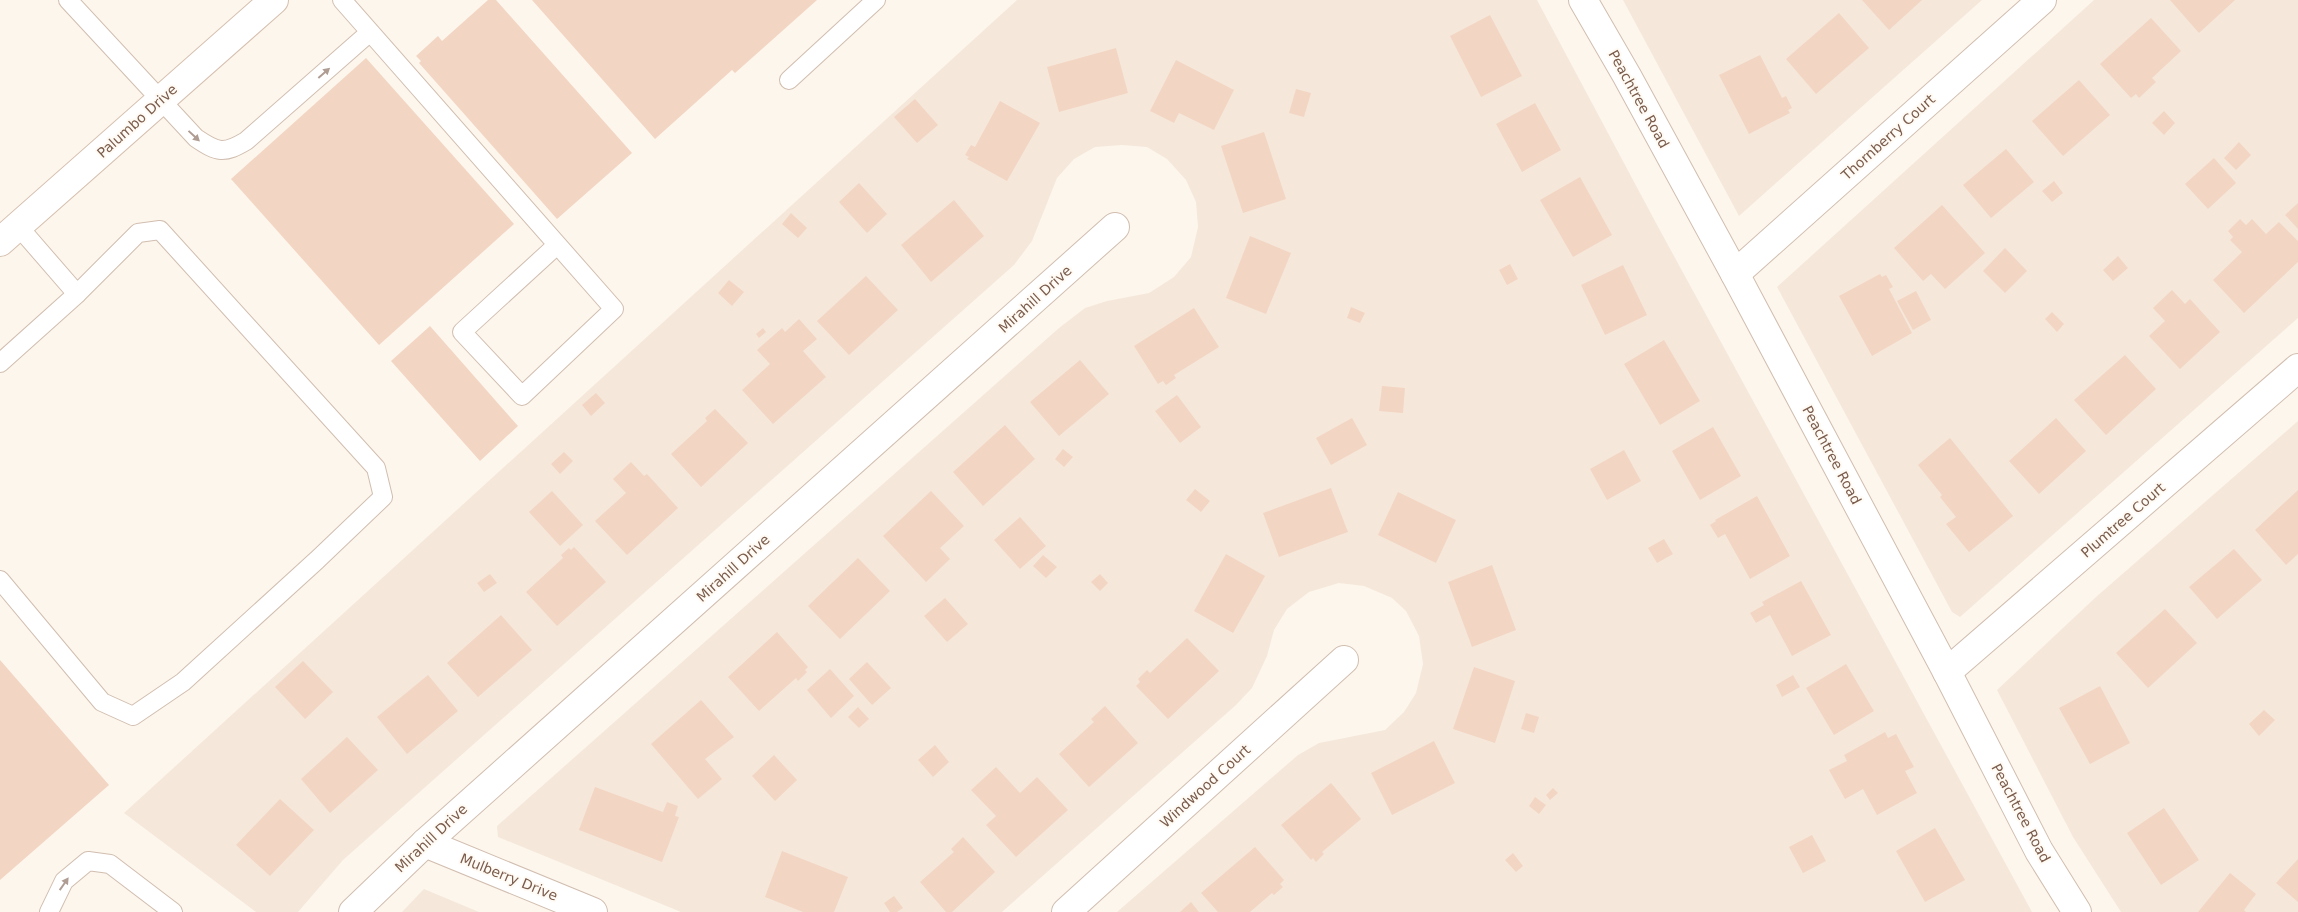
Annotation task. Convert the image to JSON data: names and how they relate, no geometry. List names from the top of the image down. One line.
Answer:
{"streets":{"street":["Peachtree Road","Palumbo Drive","Thornberry Court","Mirahill Drive","Plumtree Court","Windwood Court","Mulberry Drive"]},"crossings":[["Peachtree Road","Thornberry Court"],["Peachtree Road","Plumtree Court"],["Mirahill Drive","Mulberry Drive"]]}
